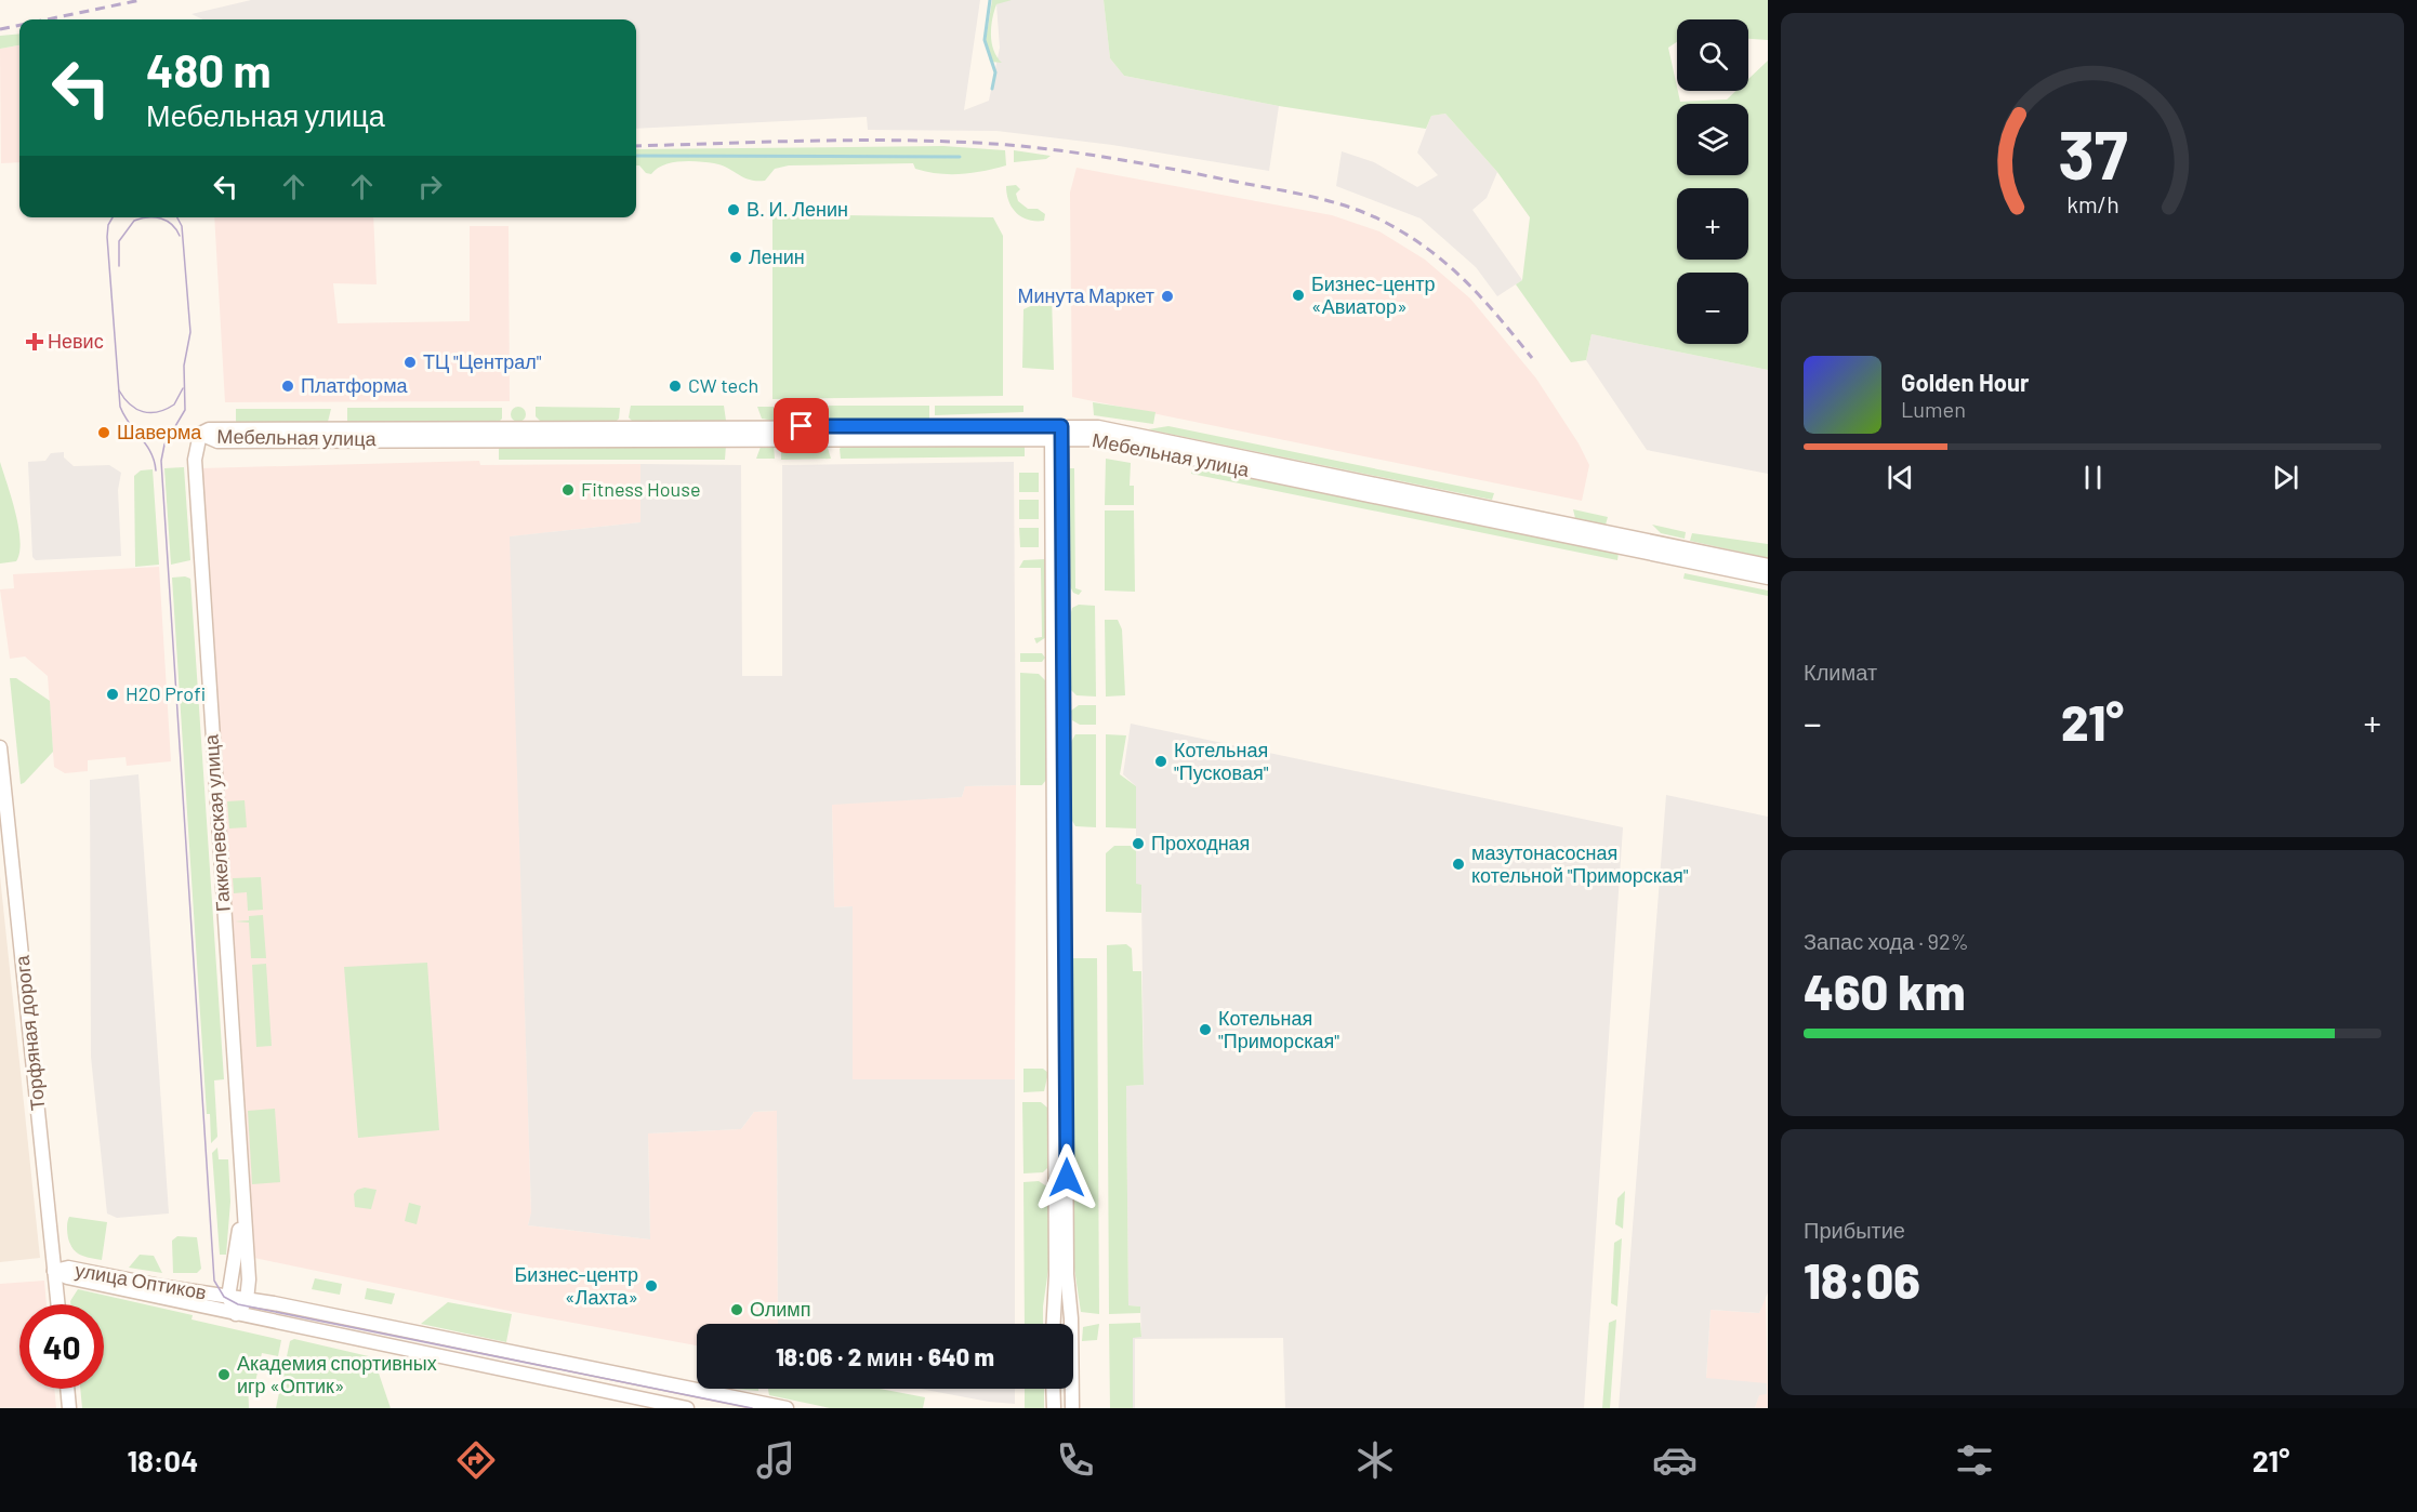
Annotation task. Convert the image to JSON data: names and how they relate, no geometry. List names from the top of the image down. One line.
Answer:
{"streets":{"street":["Мебельная улица","Гаккелевская улица","Торфяная дорога","улица Оптиков"]},"crossings":[["Мебельная улица","Гаккелевская улица"],["Гаккелевская улица","улица Оптиков"],["Торфяная дорога","улица Оптиков"]],"places":{"other":["В. И. Ленин","Ленин","Бизнес-центр «Авиатор»","Минута Маркет","ТЦ \"Централ\"","Платформа","CW tech","Шаверма","Fitness House","H2O Profi","Котельная \"Пусковая\"","Проходная","мазутонасосная котельной \"Приморская\"","Котельная \"Приморская\"","Бизнес-центр «Лахта»","Олимп","Академия спортивных игр «Оптик»"],"health":["Невис"]},"page":{"map_buttons":["+","−"],"turn":["480 m","Мебельная улица"],"song":["Golden Hour","Lumen"],"tile":["Климат",["Запас хода · 92%","460 km"],["Прибытие","18:06"]],"heat":["−","21°","+"],"limit":"40","trip":"18:06 · 2 мин · 640 m","tabs":["18:04","21°"],"gauge":["37","km/h"]}}
